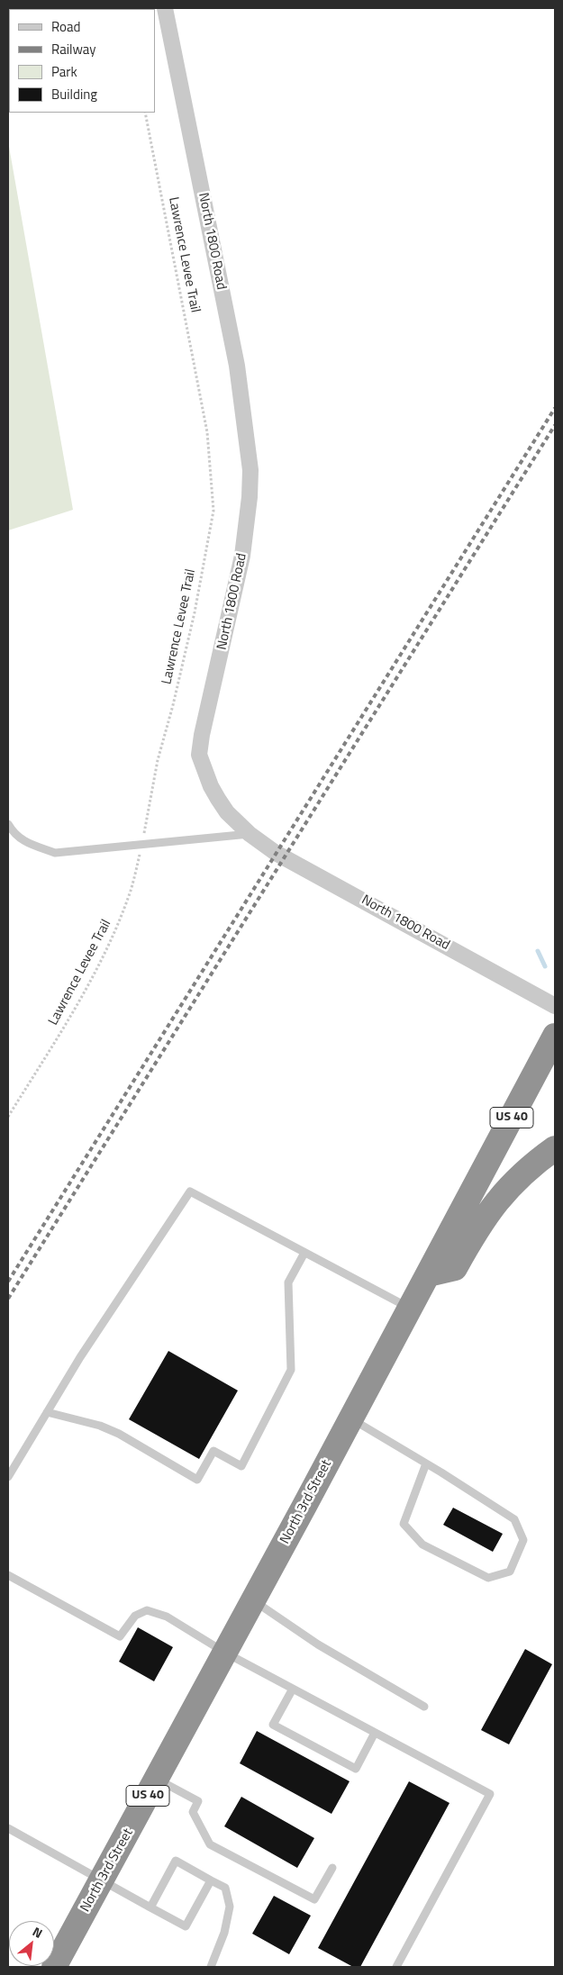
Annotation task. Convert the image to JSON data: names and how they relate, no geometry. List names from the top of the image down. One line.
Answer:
{"streets":{"highway":["US 40","North 3rd Street"],"street":["North 1800 Road"],"path":["Lawrence Levee Trail"]},"legend":["Road","Railway","Park","Building"],"north":"top right"}
